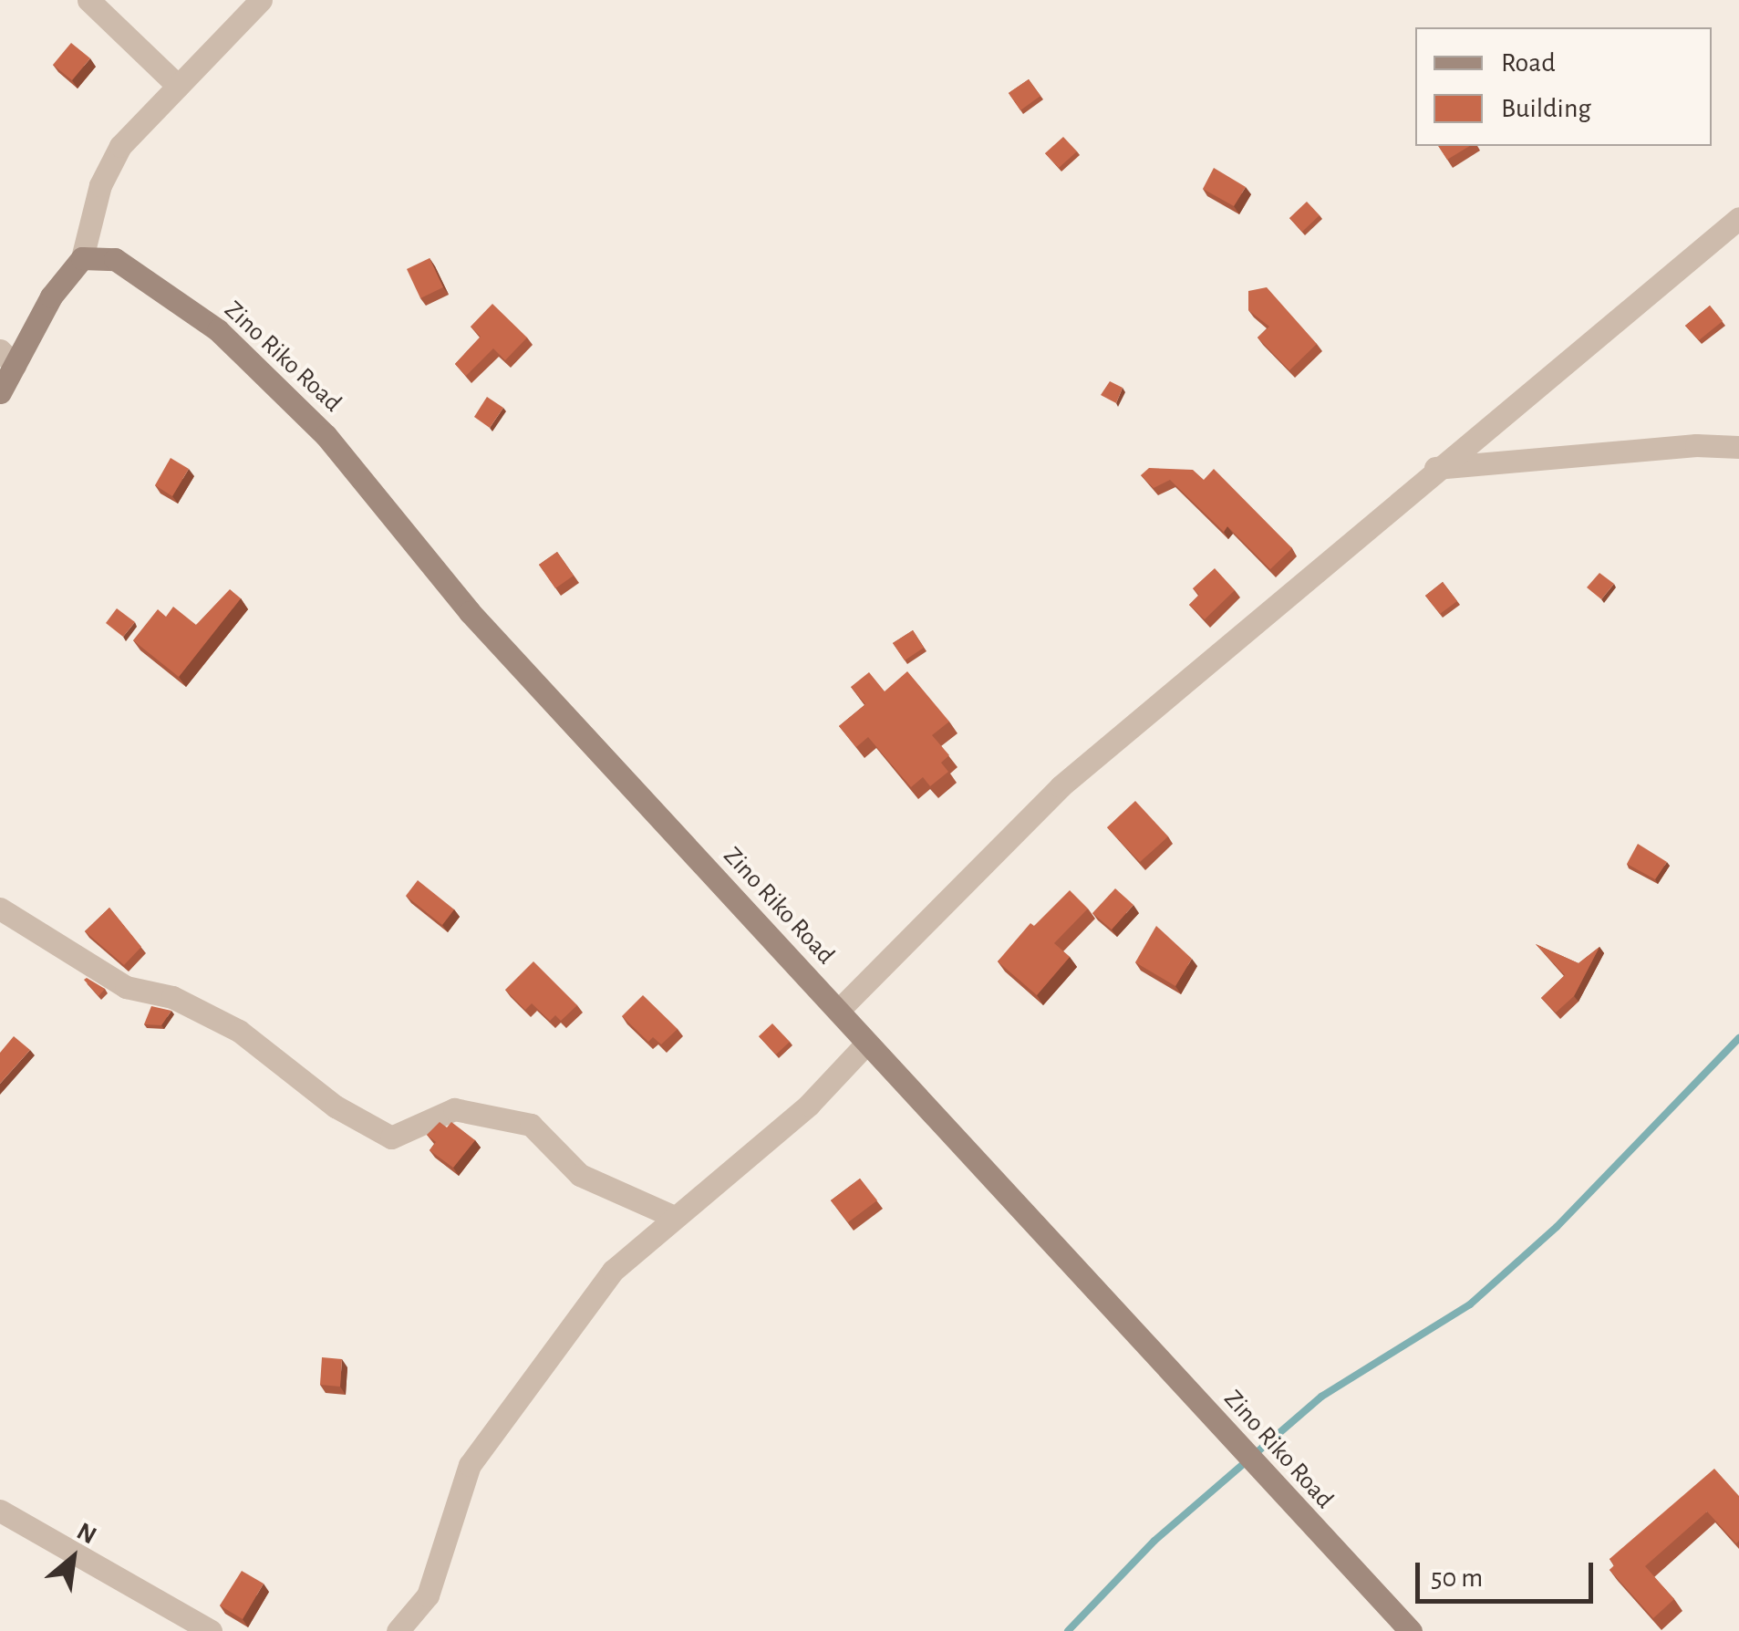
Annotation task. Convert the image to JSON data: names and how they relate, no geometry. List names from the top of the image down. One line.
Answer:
{"streets":{"street":["Zino Riko Road"]},"legend":["Road","Building"],"scale_bar":"50 m","north":"top right"}
